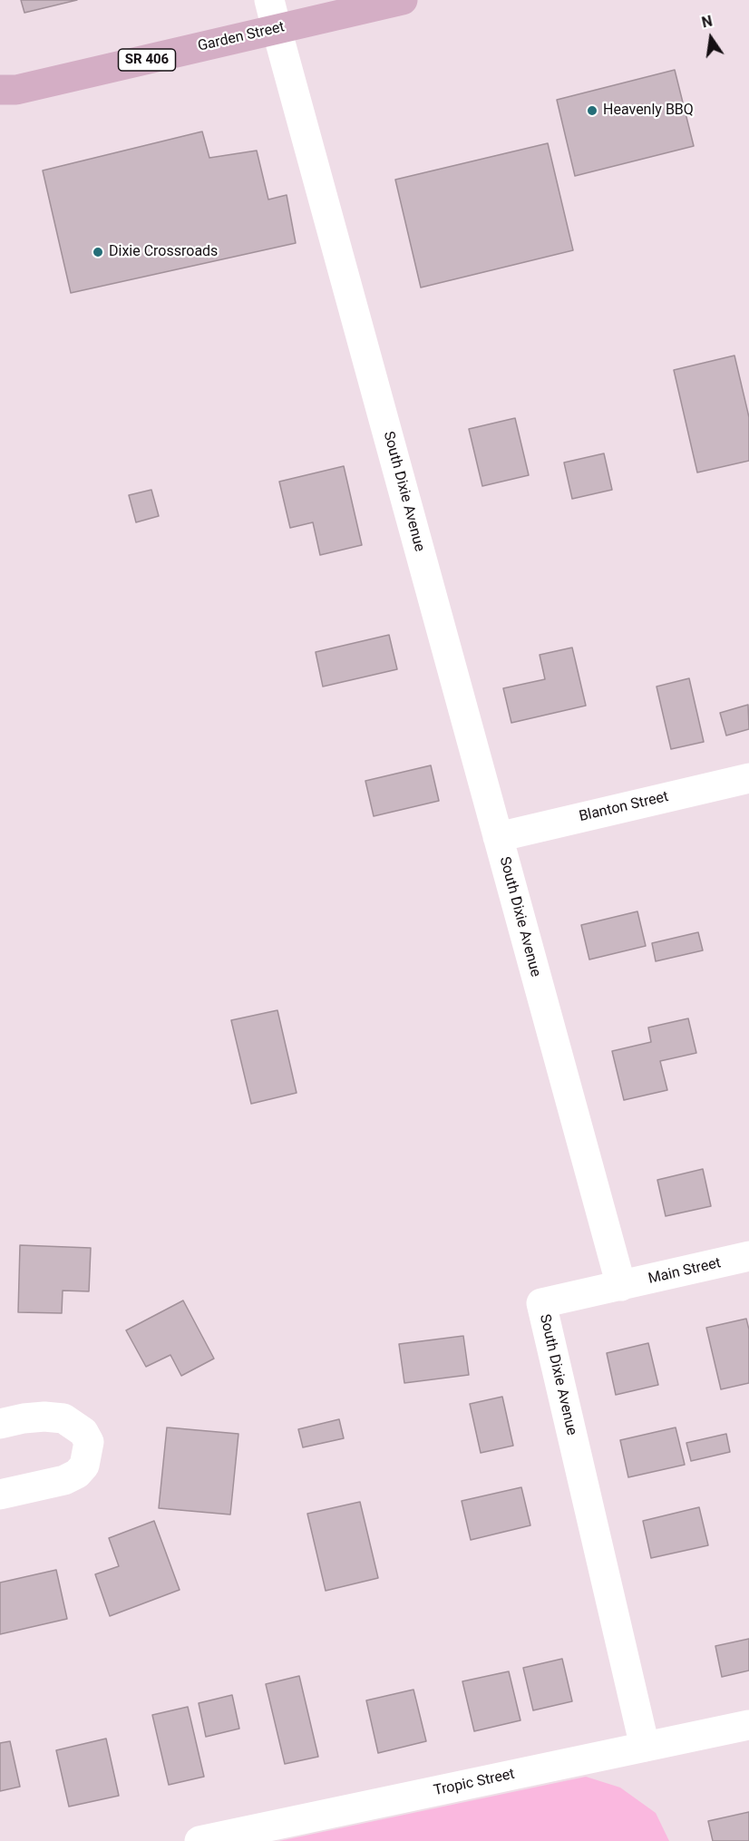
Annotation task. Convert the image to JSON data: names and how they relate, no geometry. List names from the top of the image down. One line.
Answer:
{"streets":{"main road":["Garden Street","SR 406"],"street":["South Dixie Avenue","Blanton Street","Main Street","Tropic Street"]},"crossings":[["Garden Street","South Dixie Avenue"],["South Dixie Avenue","Blanton Street"],["South Dixie Avenue","Main Street"],["South Dixie Avenue","Tropic Street"]],"places":["Heavenly BBQ","Dixie Crossroads"],"north":"top"}
